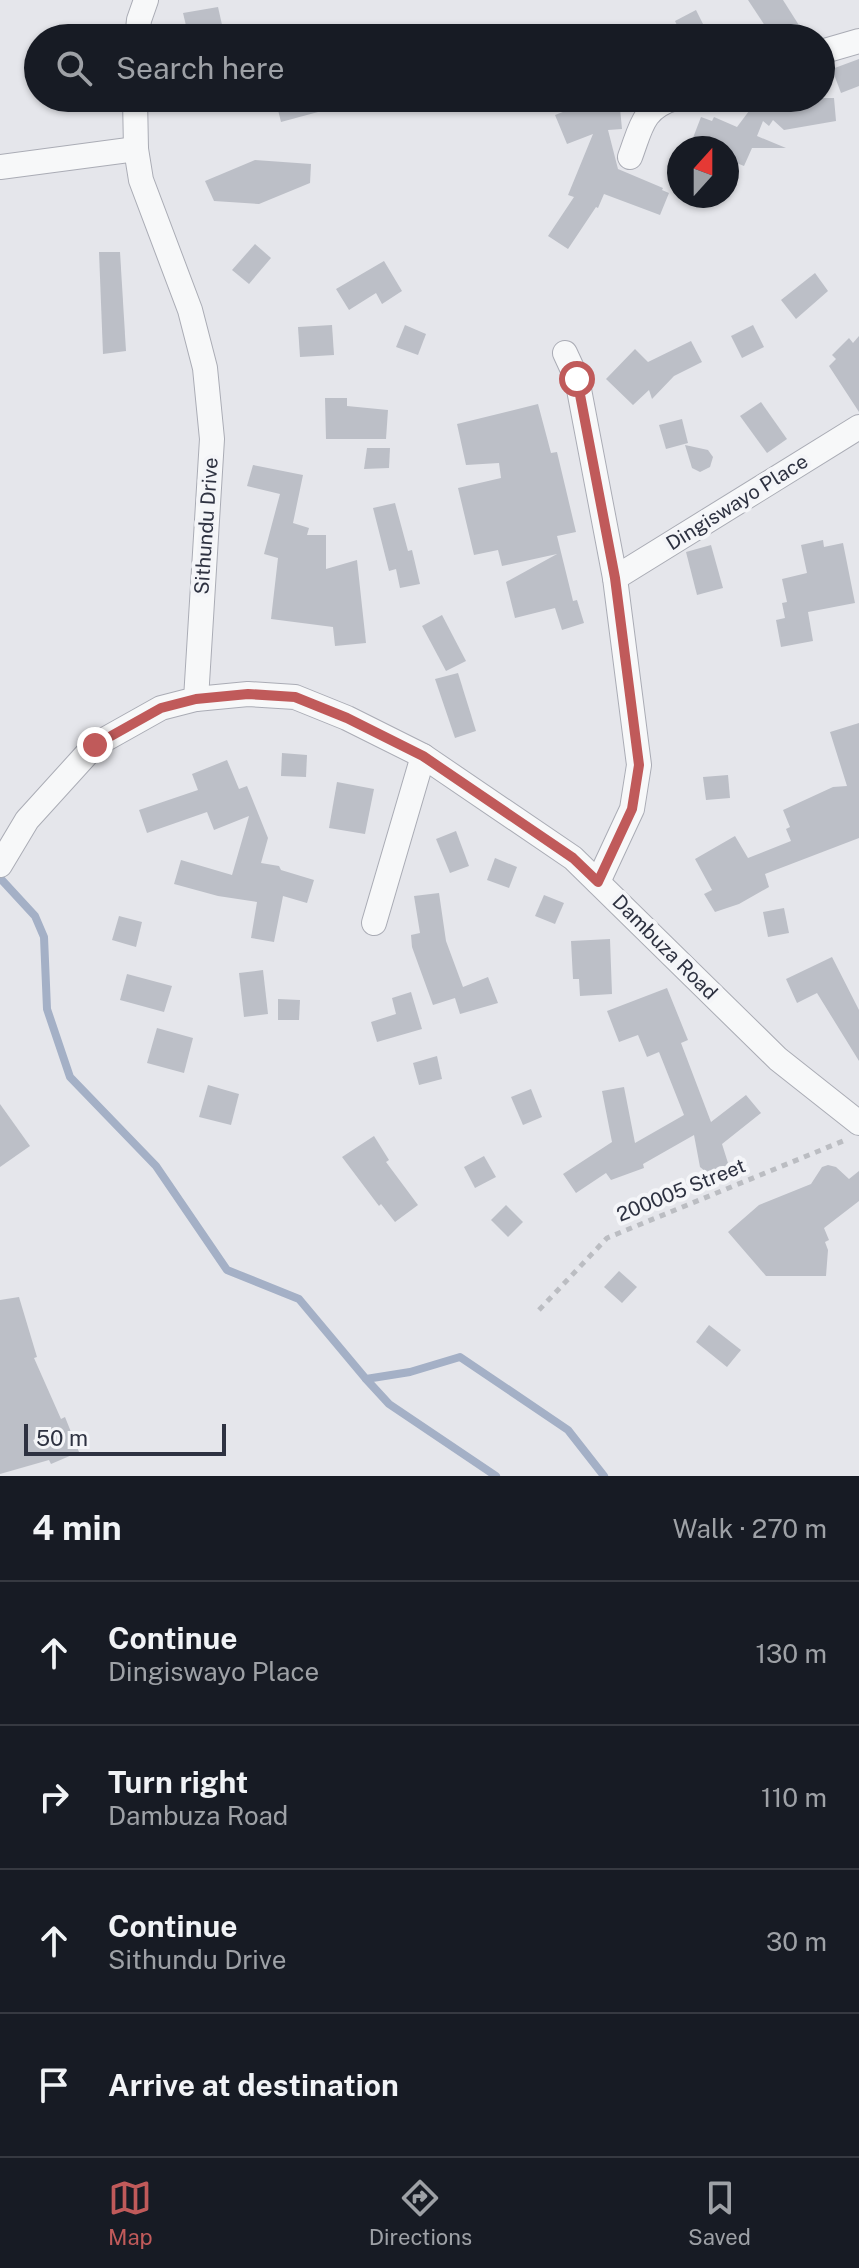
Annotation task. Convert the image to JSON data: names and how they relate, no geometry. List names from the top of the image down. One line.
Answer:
{"streets":{"street":["Dingiswayo Place","Sithundu Drive","Dambuza Road"],"path":["200005 Street"]},"crossings":[["Sithundu Drive","Dambuza Road"],["Dambuza Road","200005 Street"]],"scale_bar":"50 m","north":"top","page":{"search":"Search here","scale":"50 m","heading":["4 min","Walk · 270 m"],"list":[["Continue","Dingiswayo Place","130 m"],["Turn right","Dambuza Road","110 m"],["Continue","Sithundu Drive","30 m"],"Arrive at destination"],"nav":["Map","Directions","Saved"]}}
